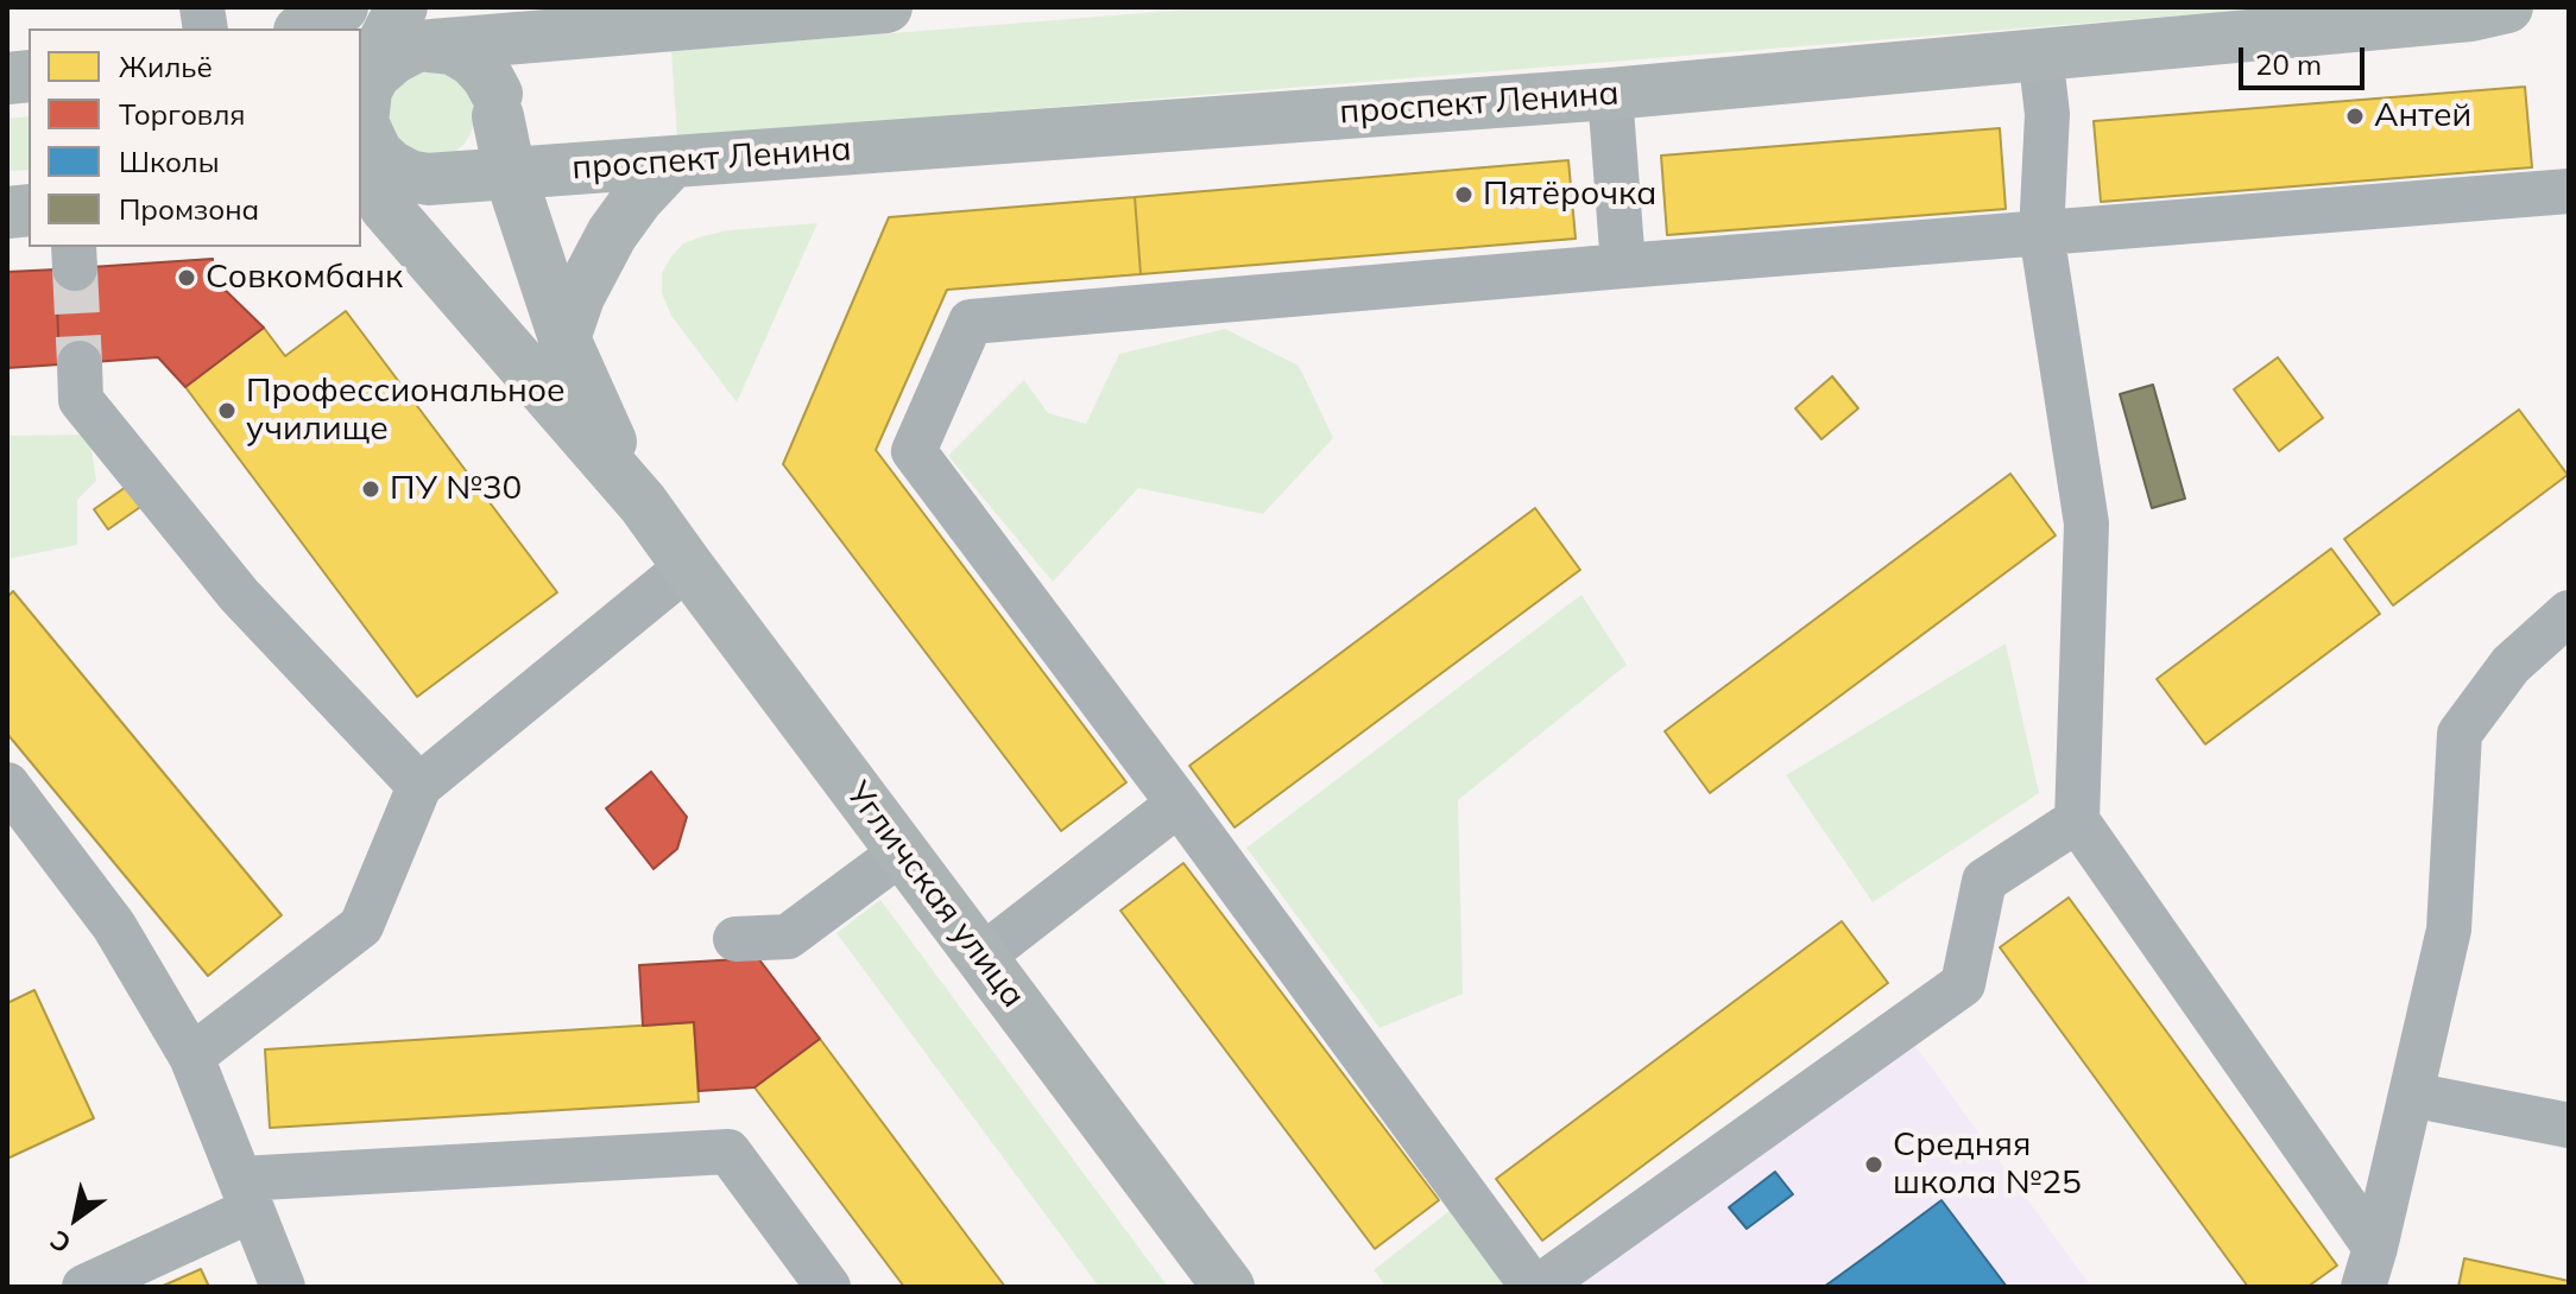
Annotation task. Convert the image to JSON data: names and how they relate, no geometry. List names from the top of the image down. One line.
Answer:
{"streets":{"main road":["проспект Ленина","Угличская улица"]},"crossings":[["проспект Ленина","Угличская улица"]],"places":["Антей","Пятёрочка","Совкомбанк","Профессиональное училище","ПУ №30","Средняя школа №25"],"legend":["Жильё","Торговля","Школы","Промзона"],"scale_bar":"20 m","north":"bottom left"}
